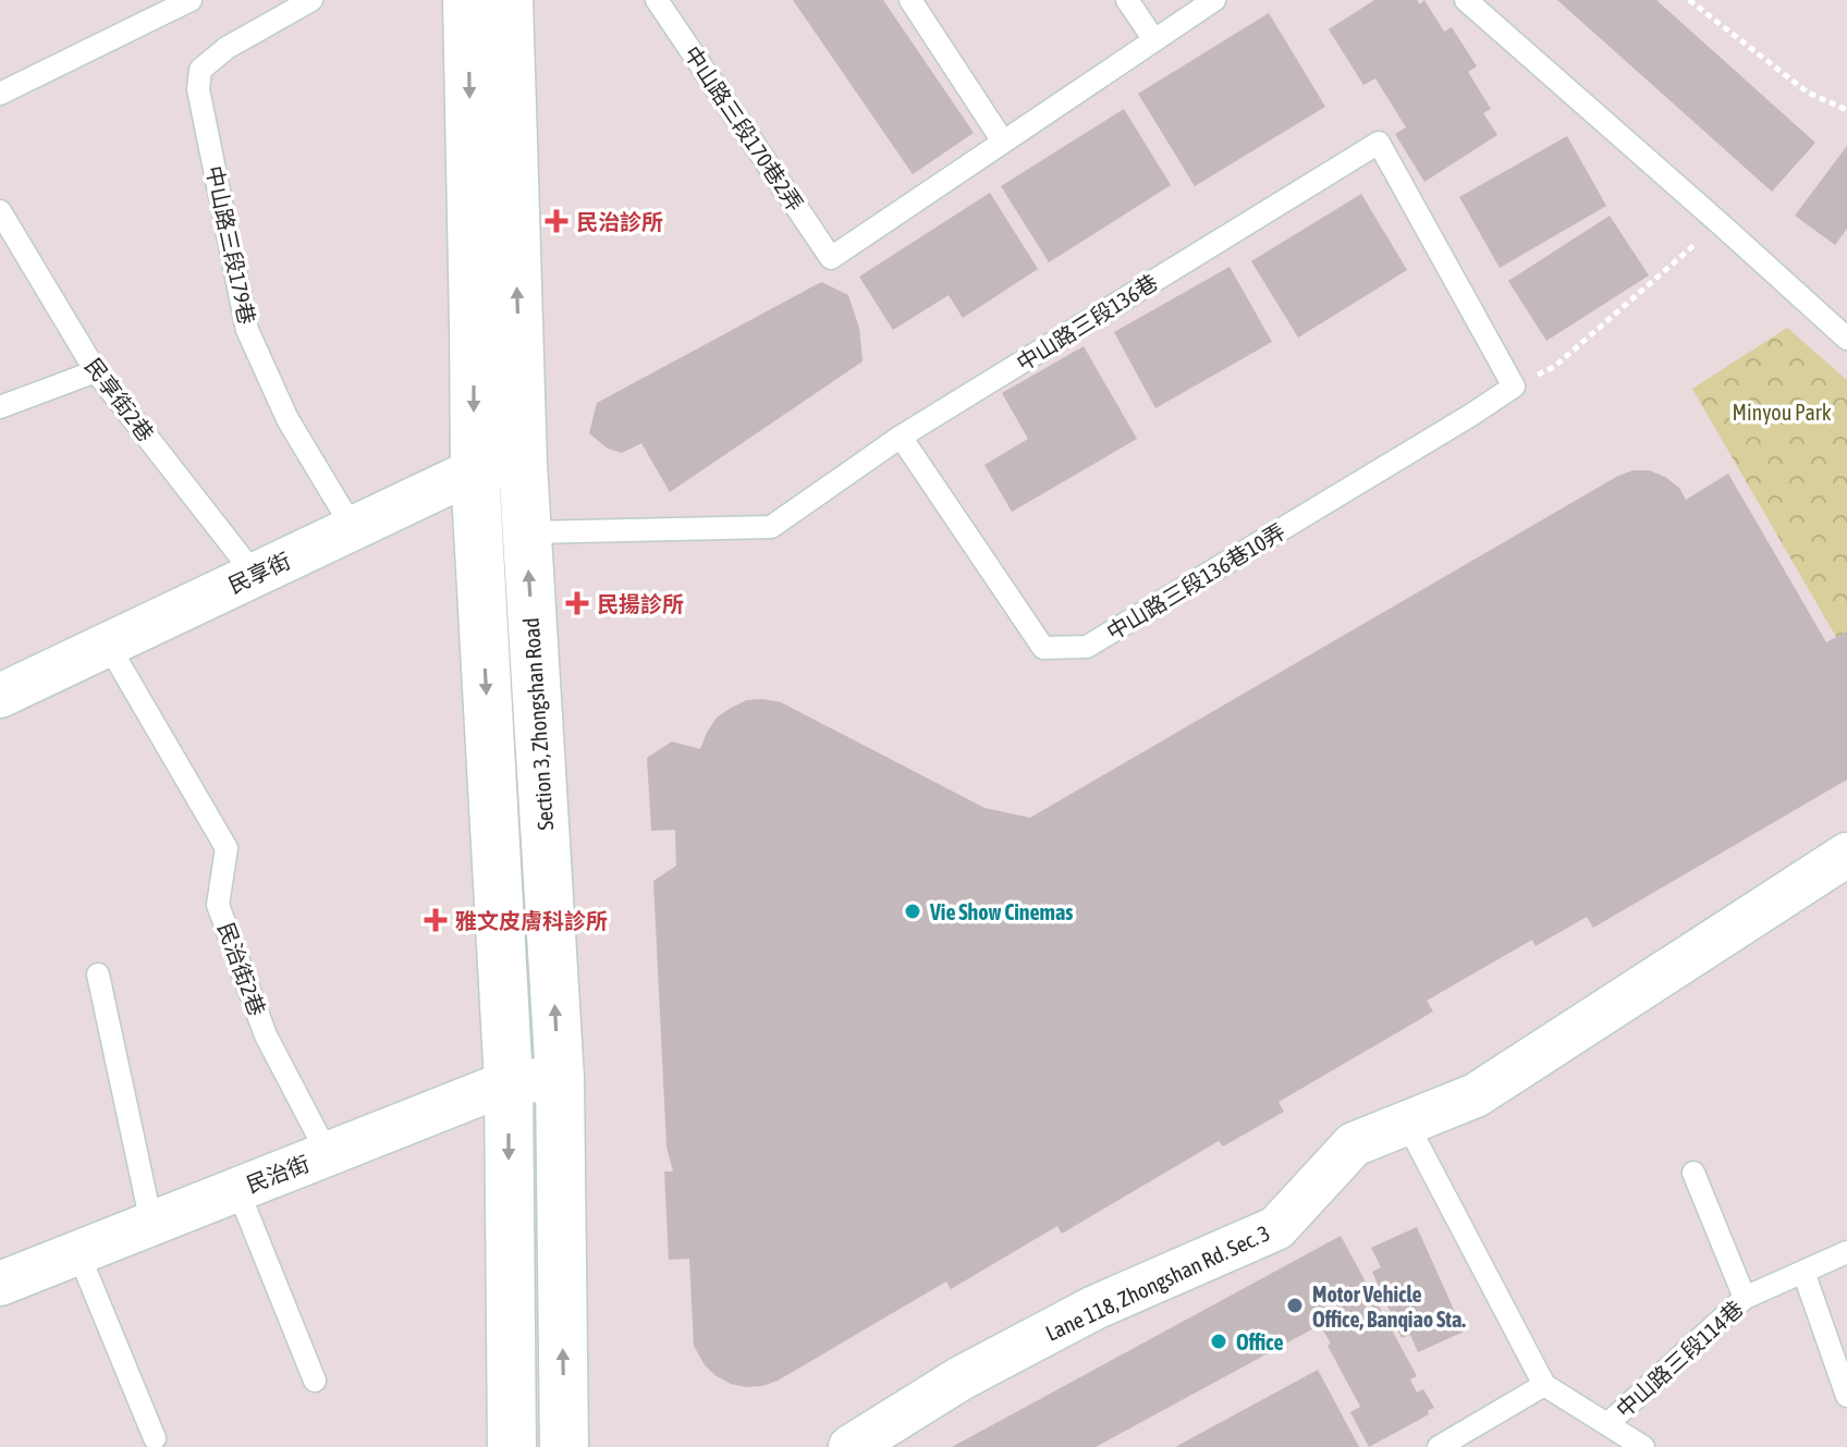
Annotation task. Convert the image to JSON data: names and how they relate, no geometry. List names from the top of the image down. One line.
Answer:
{"streets":{"main road":["Section 3, Zhongshan Road"],"street":["民享街","民治街","Lane 118, Zhongshan Rd. Sec. 3"],"lane":["中山路三段170巷2弄","中山路三段179巷","中山路三段136巷","民享街2巷","中山路三段136巷10弄","民治街2巷","中山路三段114巷"]},"crossings":[["中山路三段179巷","民享街"],["中山路三段136巷","中山路三段136巷10弄"],["中山路三段136巷","Section 3, Zhongshan Road"],["民享街2巷","民享街"],["民享街","Section 3, Zhongshan Road"],["民享街","民治街2巷"],["Section 3, Zhongshan Road","民治街"],["民治街2巷","民治街"]],"parks":["Minyou Park"],"places":{"health":["民治診所","民揚診所","雅文皮膚科診所"],"other":["Vie Show Cinemas","Motor Vehicle Office, Banqiao Sta.","Office"]}}
